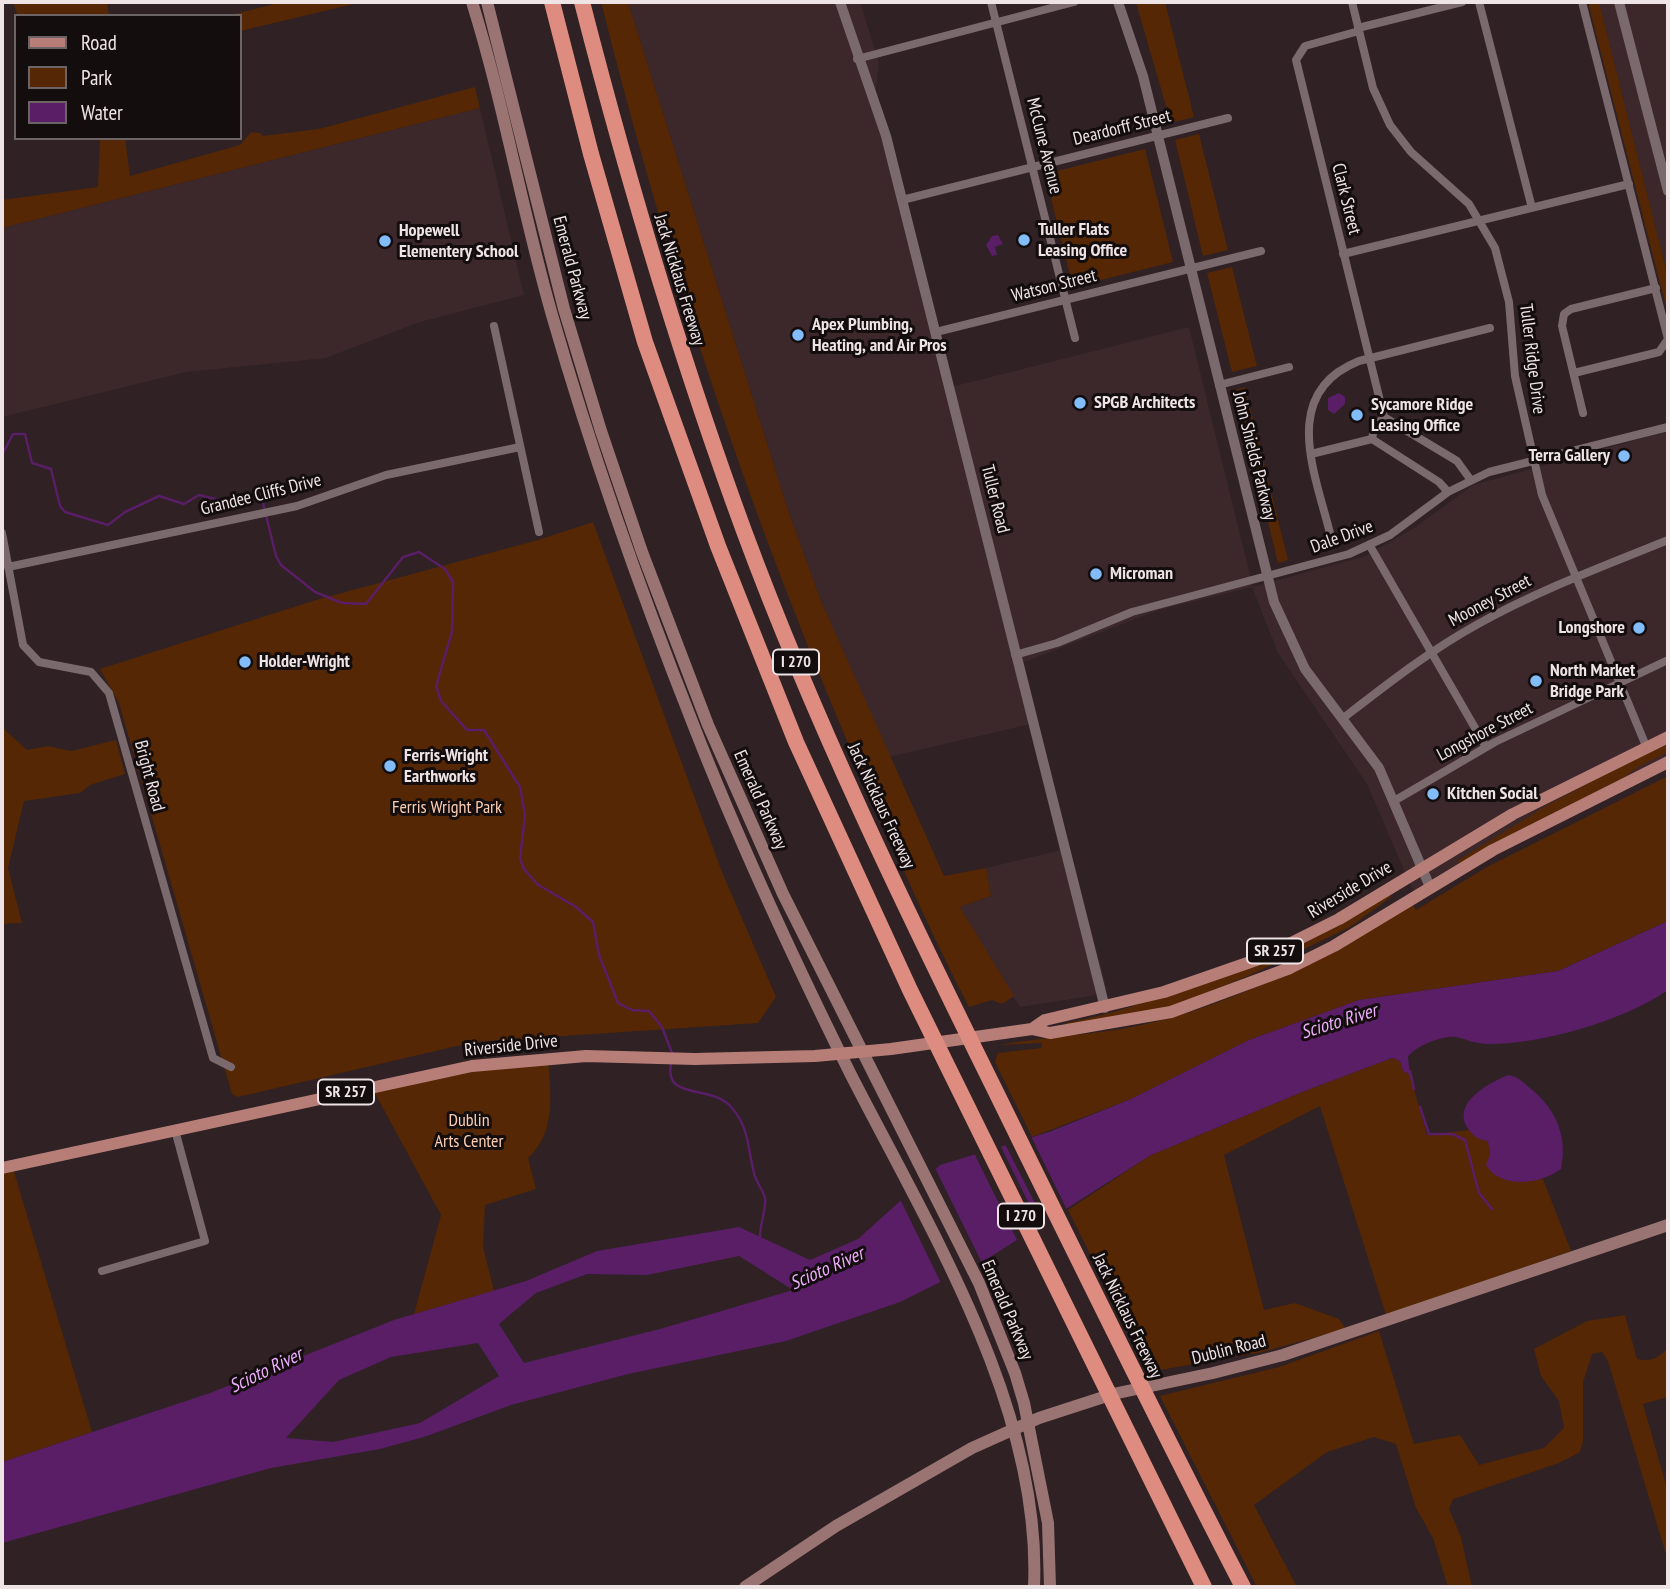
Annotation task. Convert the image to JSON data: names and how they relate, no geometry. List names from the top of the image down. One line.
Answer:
{"streets":{"highway":["Jack Nicklaus Freeway","I 270"],"main road":["Emerald Parkway","Riverside Drive","SR 257","Dublin Road"],"street":["Deardorff Street","McCune Avenue","Clark Street","Watson Street","Tuller Ridge Drive","John Shields Parkway","Grandee Cliffs Drive","Tuller Road","Dale Drive","Mooney Street","Longshore Street","Bright Road"]},"crossings":[["Deardorff Street","McCune Avenue"],["Deardorff Street","John Shields Parkway"],["Deardorff Street","Tuller Road"],["McCune Avenue","Watson Street"],["Clark Street","Tuller Ridge Drive"],["Emerald Parkway","Riverside Drive"],["Emerald Parkway","Dublin Road"],["Watson Street","John Shields Parkway"],["Watson Street","Tuller Road"],["Tuller Ridge Drive","Dale Drive"],["Tuller Ridge Drive","Mooney Street"],["Tuller Ridge Drive","Longshore Street"],["Tuller Ridge Drive","Riverside Drive"],["John Shields Parkway","Dale Drive"],["John Shields Parkway","Mooney Street"],["John Shields Parkway","Longshore Street"],["John Shields Parkway","Riverside Drive"],["Grandee Cliffs Drive","Bright Road"],["Tuller Road","Dale Drive"],["Tuller Road","Riverside Drive"]],"water":["Scioto River"],"parks":["Ferris Wright Park","Dublin Arts Center"],"places":["Tuller Flats Leasing Office","Hopewell Elementery School","Apex Plumbing, Heating, and Air Pros","SPGB Architects","Sycamore Ridge Leasing Office","Terra Gallery","Microman","Longshore","Holder-Wright","North Market Bridge Park","Ferris-Wright Earthworks","Kitchen Social"],"legend":["Road","Park","Water"]}
